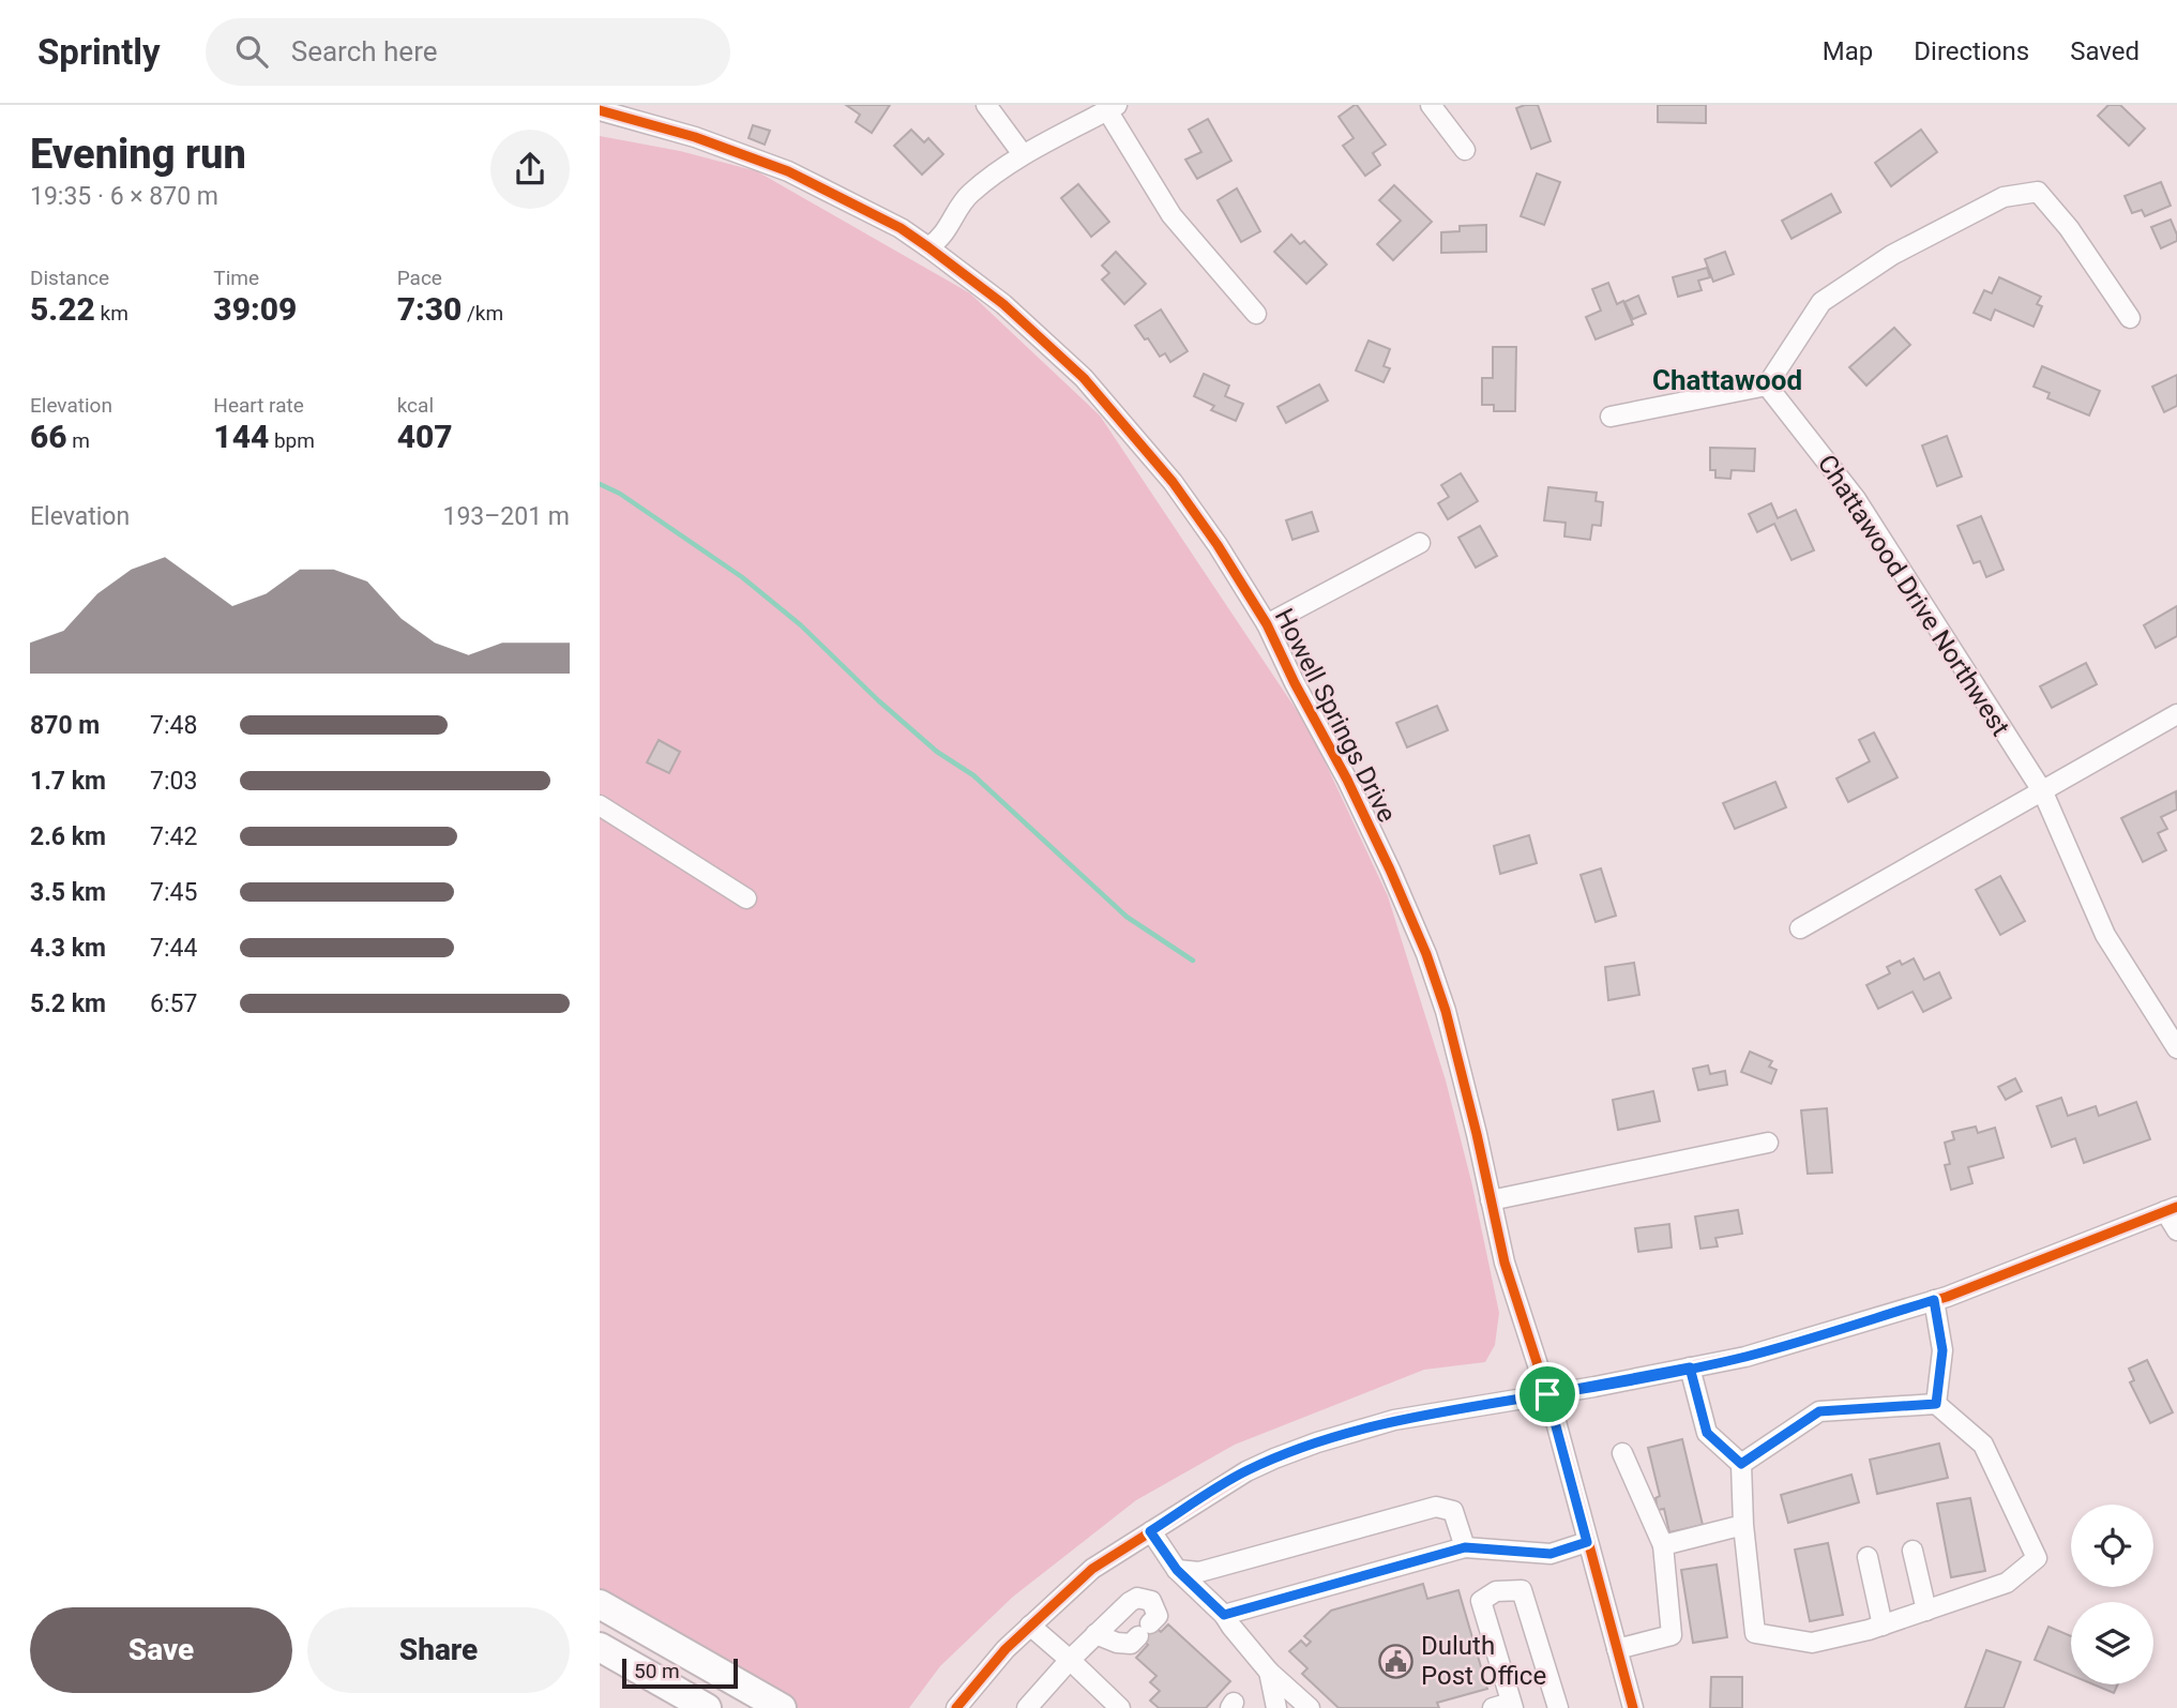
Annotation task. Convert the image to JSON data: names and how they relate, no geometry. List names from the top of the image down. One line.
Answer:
{"streets":{"street":["Chattawood Drive Northwest","Howell Springs Drive"]},"districts":["Chattawood"],"places":{"public building":["Duluth Post Office"]},"scale_bar":"50 m","page":{"header":"Sprintly","search":"Search here","nav":["Map","Directions","Saved"],"heading":["Evening run","19:35 · 6 × 870 m"],"stats":[["Distance","5.22 km"],["Time","39:09"],["Pace","7:30 /km"],["Elevation","66 m"],["Heart rate","144 bpm"],["kcal","407"]],"chart":["Elevation","193–201 m"],"list":[{"name":"870 m","note":"7:48"},{"name":"1.7 km","note":"7:03"},{"name":"2.6 km","note":"7:42"},{"name":"3.5 km","note":"7:45"},{"name":"4.3 km","note":"7:44"},{"name":"5.2 km","note":"6:57"}],"buttons":["Save","Share"],"scale":"50 m"}}
